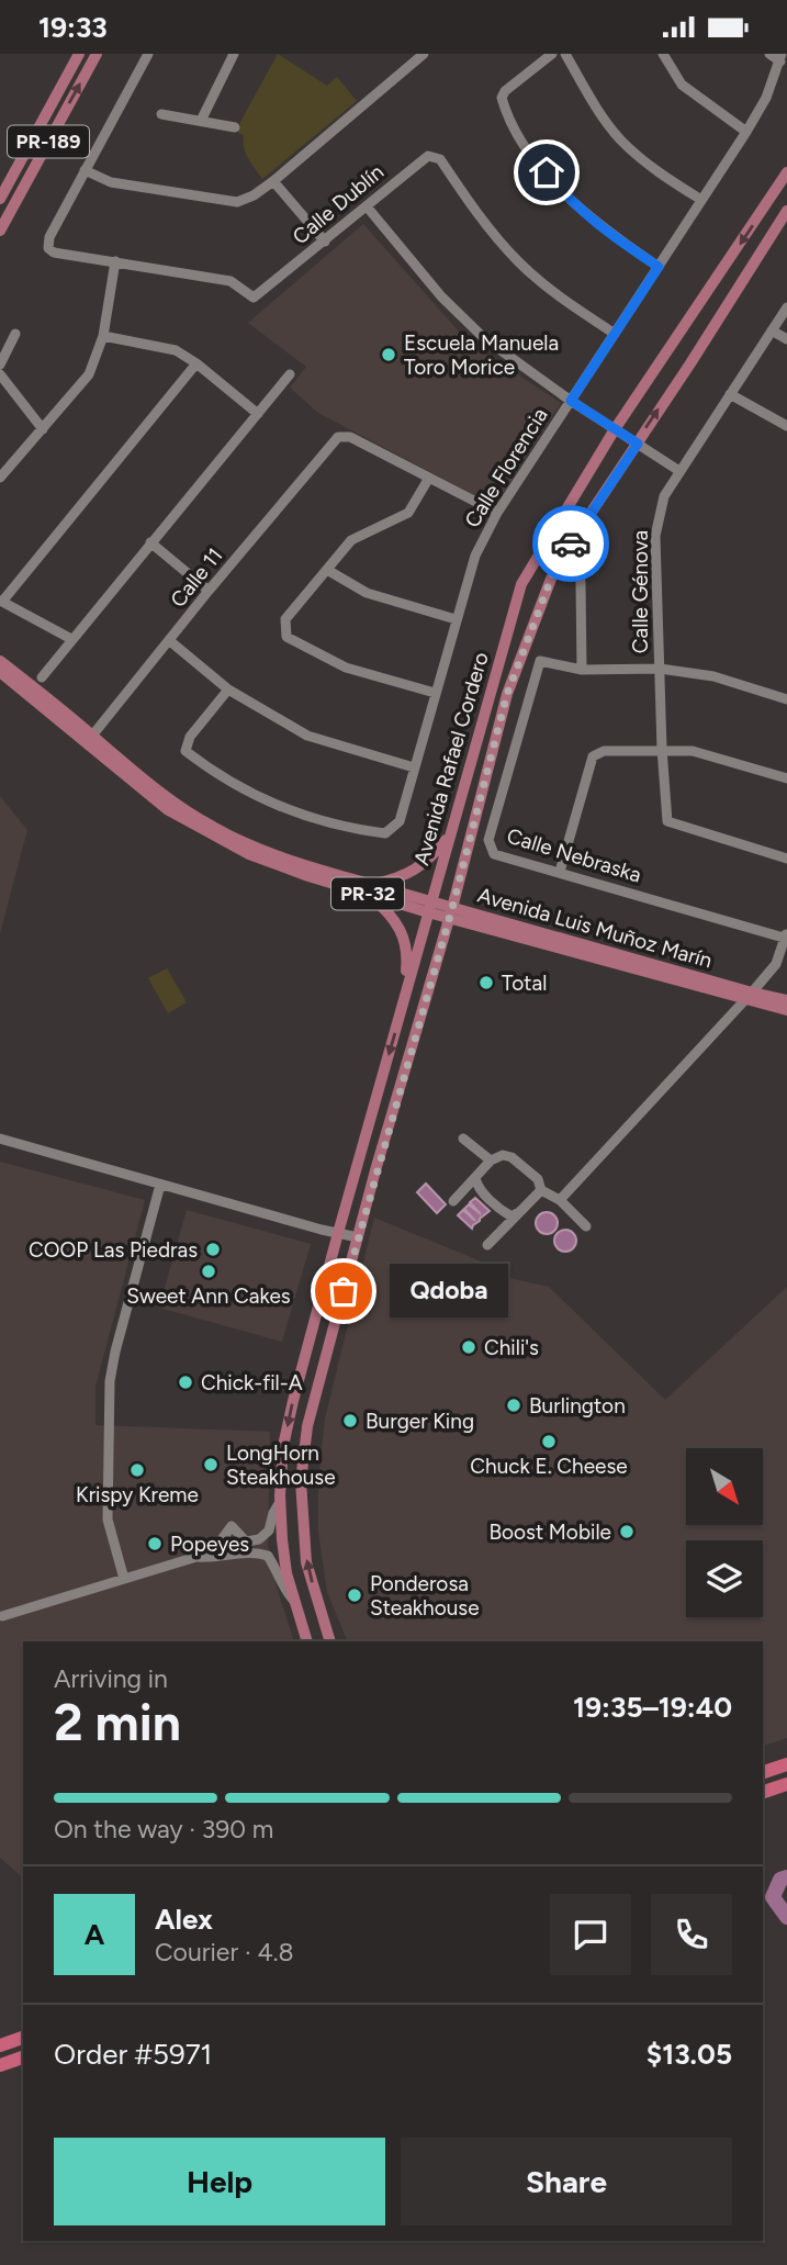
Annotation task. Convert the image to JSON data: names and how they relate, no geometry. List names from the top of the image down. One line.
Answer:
{"streets":{"main road":["PR-189","Avenida Rafael Cordero","PR-32","Avenida Luis Muñoz Marín"],"street":["Calle Dublín","Calle Florencia","Calle 11","Calle Génova","Calle Nebraska"]},"crossings":[["Calle Dublín","Calle Florencia"],["Calle 11","Avenida Luis Muñoz Marín"],["Avenida Rafael Cordero","Avenida Luis Muñoz Marín"]],"places":["Escuela Manuela Toro Morice","Total","COOP Las Piedras","Sweet Ann Cakes","Qdoba","Chili's","Chick-fil-A","Burlington","Burger King","Chuck E. Cheese","LongHorn Steakhouse","Krispy Kreme","Boost Mobile","Popeyes","Ponderosa Steakhouse"],"north":"bottom right","page":{"status":"19:33","bubble":"Qdoba","heading":["2 min","Arriving in","19:35–19:40"],"panel":["Alex","Courier · 4.8","Order #5971","$13.05"],"bar":"On the way · 390 m","round":"A","buttons":["Help","Share"]}}
